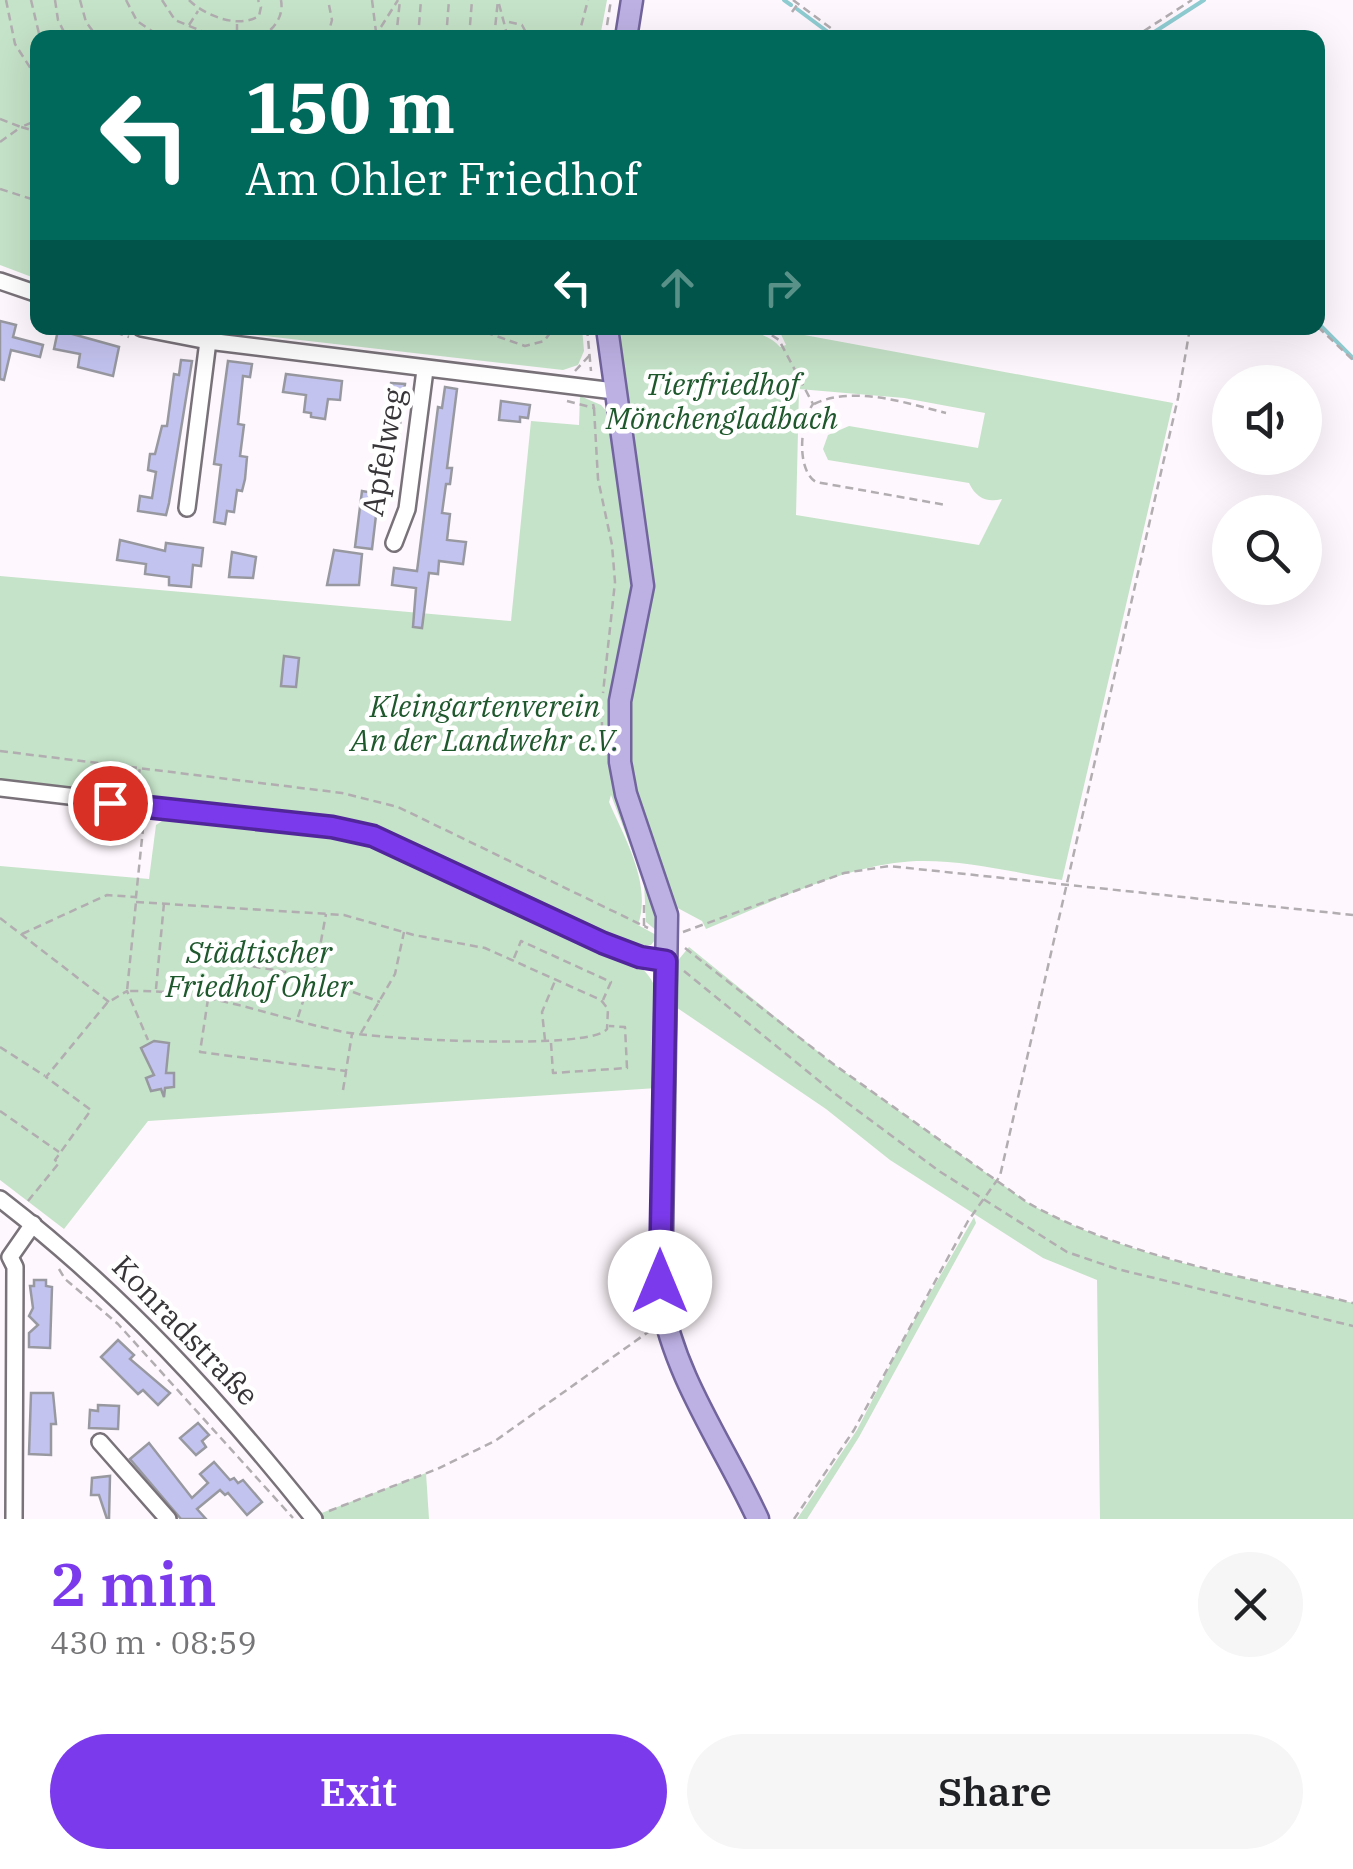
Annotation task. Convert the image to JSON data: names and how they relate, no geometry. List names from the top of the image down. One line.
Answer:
{"streets":{"street":["Apfelweg","Konradstraße"]},"parks":["Tierfriedhof Mönchengladbach","Kleingartenverein An der Landwehr e.V.","Städtischer Friedhof Ohler"],"page":{"turn":["150 m","Am Ohler Friedhof"],"heading":["2 min","430 m · 08:59"],"buttons":["Exit","Share"]}}
